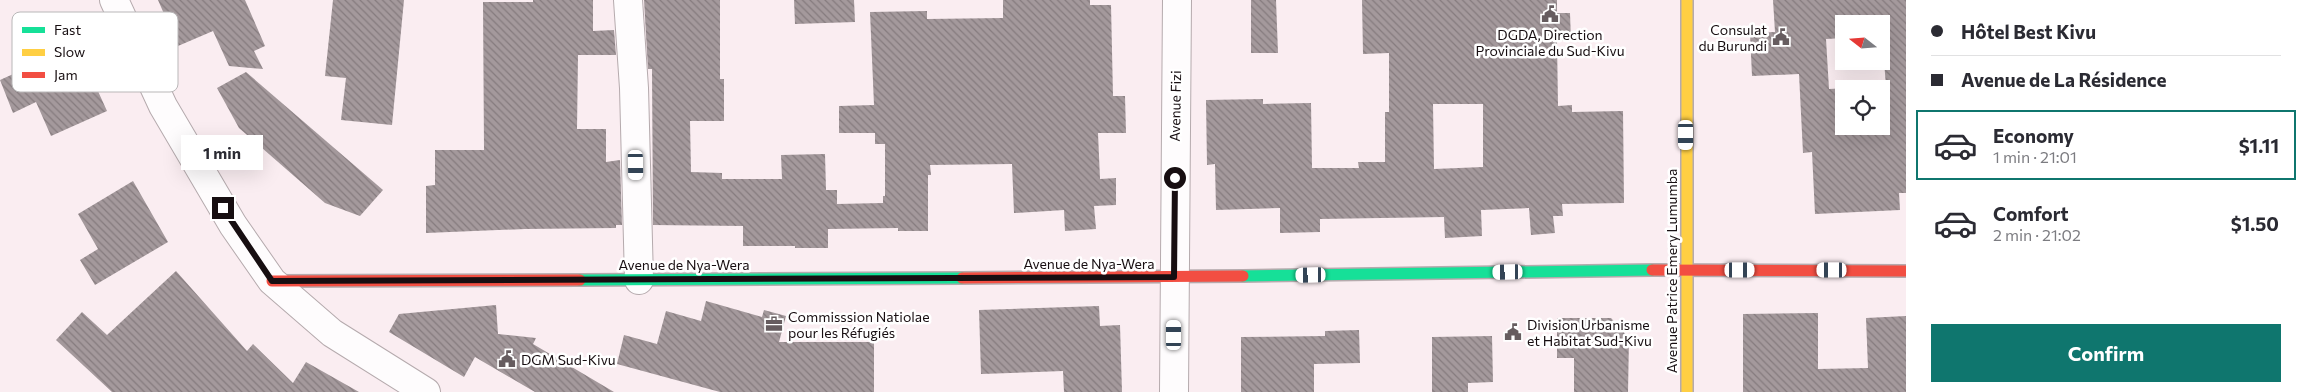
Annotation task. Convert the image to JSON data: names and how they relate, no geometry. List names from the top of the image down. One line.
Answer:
{"streets":{"street":["Avenue Fizi","Avenue de Nya-Wera","Avenue Patrice Emery Lumumba"]},"crossings":[["Avenue Fizi","Avenue de Nya-Wera"],["Avenue de Nya-Wera","Avenue Patrice Emery Lumumba"]],"places":{"public building":["DGDA, Direction Provinciale du Sud-Kivu","Consulat du Burundi","Division Urbanisme et Habitat Sud-Kivu","DGM Sud-Kivu"],"office":["Commisssion Natiolae pour les Réfugiés"]},"legend":["Fast","Slow","Jam"],"north":"left","page":{"banner":["Hôtel Best Kivu","Avenue de La Résidence"],"list":[{"name":"Economy","note":"1 min · 21:01","value":"$1.11"},{"name":"Comfort","note":"2 min · 21:02","value":"$1.50"}],"bubble":"1 min","buttons":"Confirm"}}
